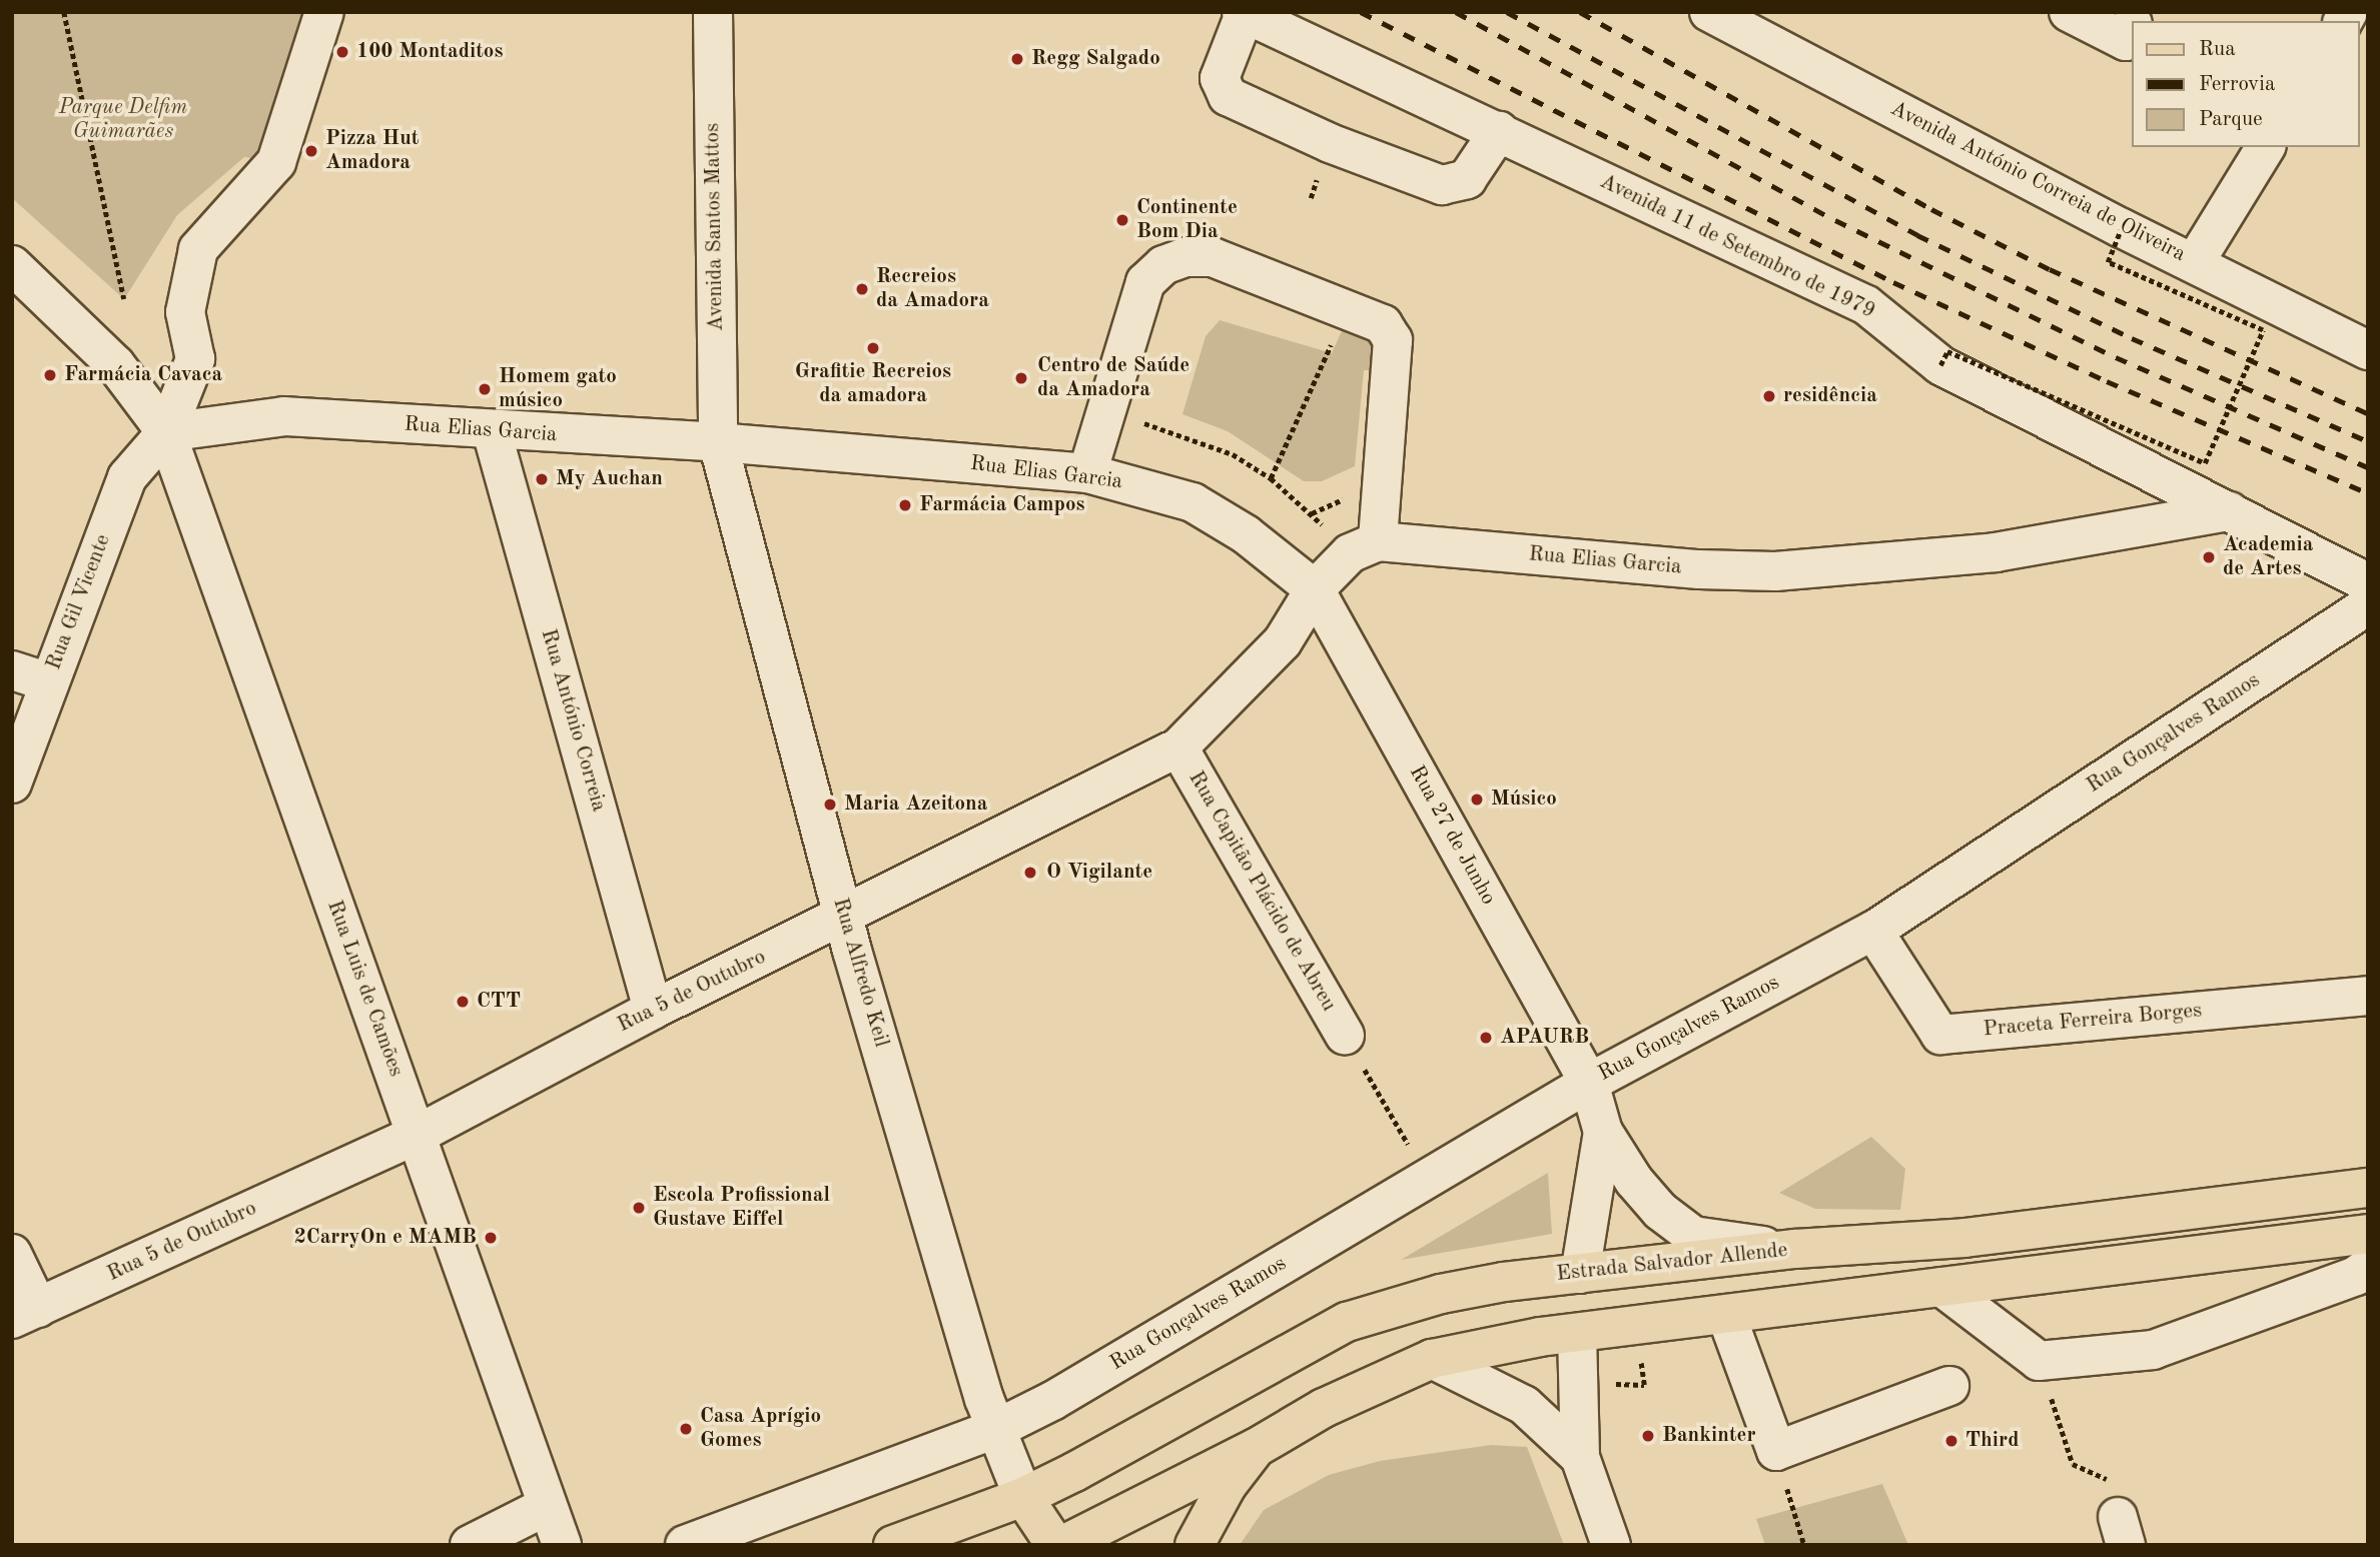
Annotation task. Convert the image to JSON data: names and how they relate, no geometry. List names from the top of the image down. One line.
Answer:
{"streets":{"main road":["Estrada Salvador Allende"],"street":["Avenida António Correia de Oliveira","Avenida Santos Mattos","Avenida 11 de Setembro de 1979","Rua Elias Garcia","Rua Gil Vicente","Rua António Correia","Rua Gonçalves Ramos","Rua 27 de Junho","Rua Capitão Plácido de Abreu","Rua Alfredo Keil","Rua Luis de Camões","Rua 5 de Outubro","Praceta Ferreira Borges"]},"crossings":[["Avenida Santos Mattos","Rua Elias Garcia"],["Avenida Santos Mattos","Rua Alfredo Keil"],["Avenida 11 de Setembro de 1979","Rua Elias Garcia"],["Rua Elias Garcia","Rua Gil Vicente"],["Rua Elias Garcia","Rua António Correia"],["Rua Elias Garcia","Rua 27 de Junho"],["Rua Elias Garcia","Rua Alfredo Keil"],["Rua Elias Garcia","Rua Luis de Camões"],["Rua Elias Garcia","Rua 5 de Outubro"],["Rua Gil Vicente","Rua Luis de Camões"],["Rua António Correia","Rua 5 de Outubro"],["Rua Gonçalves Ramos","Rua 27 de Junho"],["Rua Gonçalves Ramos","Rua Alfredo Keil"],["Rua Gonçalves Ramos","Praceta Ferreira Borges"],["Rua 27 de Junho","Rua 5 de Outubro"],["Rua Capitão Plácido de Abreu","Rua 5 de Outubro"],["Rua Alfredo Keil","Rua 5 de Outubro"],["Rua Alfredo Keil","Estrada Salvador Allende"],["Rua Luis de Camões","Rua 5 de Outubro"]],"parks":["Parque Delfim Guimarães"],"places":["100 Montaditos","Regg Salgado","Pizza Hut Amadora","Continente Bom Dia","Recreios da Amadora","Grafitie Recreios da amadora","Farmácia Cavaca","Centro de Saúde da Amadora","Homem gato músico","residência","My Auchan","Farmácia Campos","Academia de Artes","Músico","Maria Azeitona","O Vigilante","CTT","APAURB","Escola Profissional Gustave Eiffel","2CarryOn e MAMB","Casa Aprígio Gomes","Bankinter","Third"],"legend":["Rua","Ferrovia","Parque"]}
